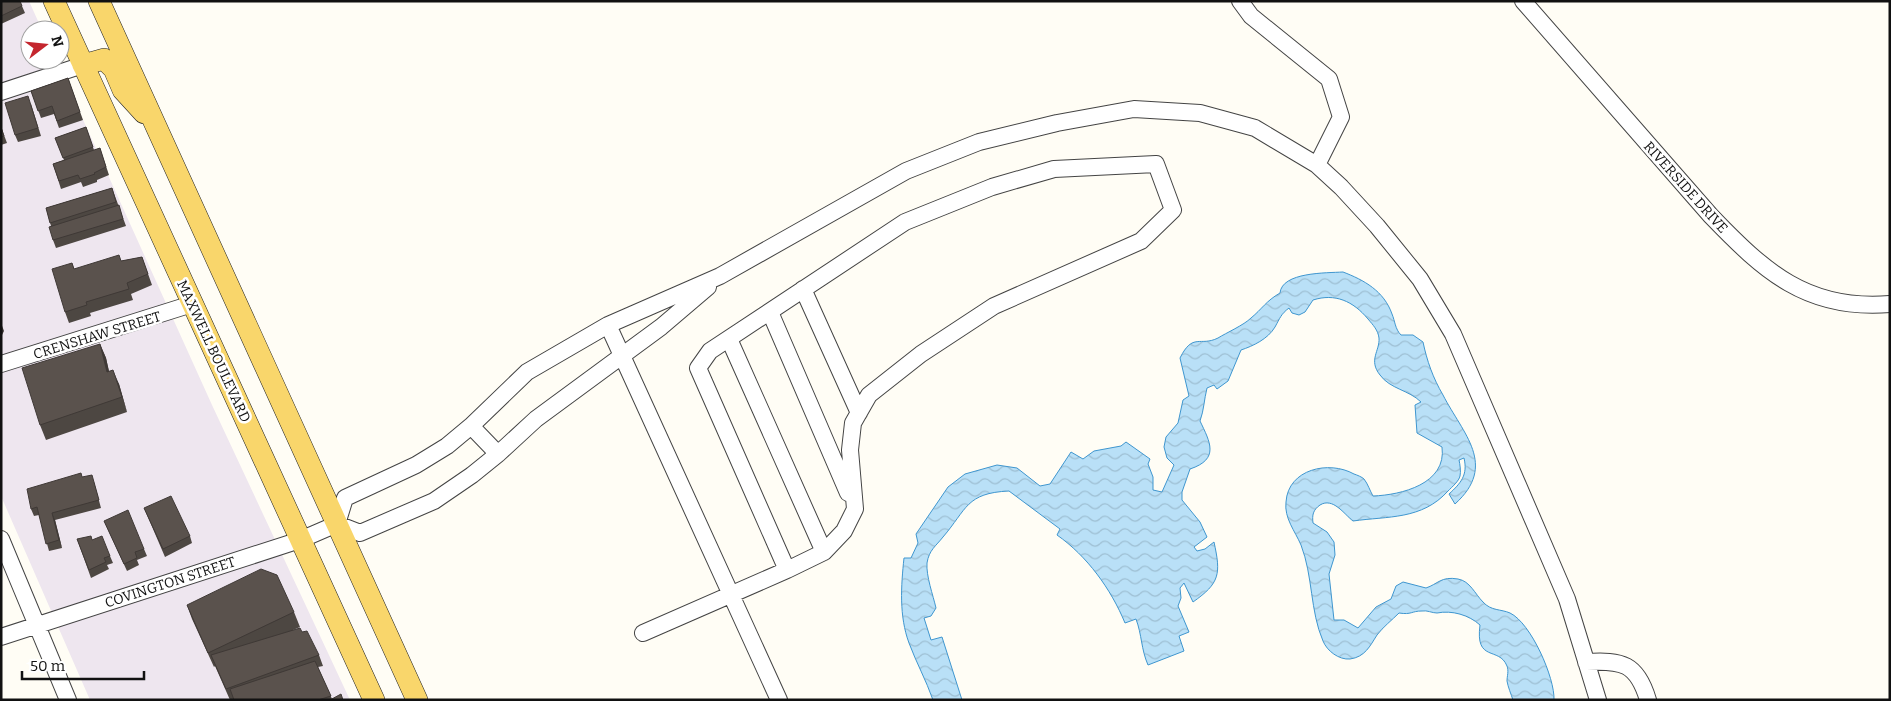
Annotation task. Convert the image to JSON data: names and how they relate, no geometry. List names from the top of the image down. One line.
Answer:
{"streets":{"main road":["MAXWELL BOULEVARD"],"street":["RIVERSIDE DRIVE","CRENSHAW STREET","COVINGTON STREET"]},"crossings":[["CRENSHAW STREET","MAXWELL BOULEVARD"],["MAXWELL BOULEVARD","COVINGTON STREET"]],"scale_bar":"50 m","north":"right"}
